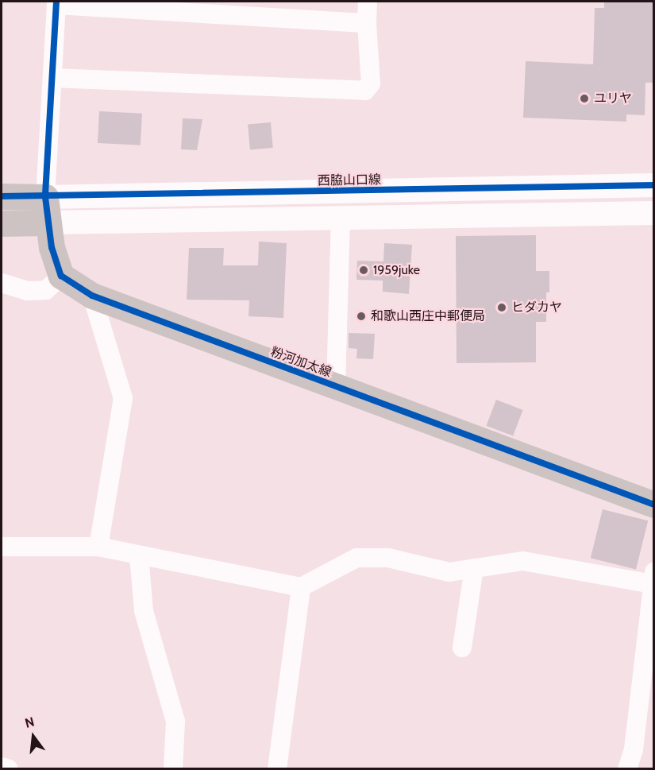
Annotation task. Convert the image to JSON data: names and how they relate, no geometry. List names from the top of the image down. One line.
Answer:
{"streets":{"main road":["粉河加太線"],"street":["西脇山口線"]},"places":["ユリヤ","1959juke","ヒダカヤ","和歌山西庄中郵便局"],"north":"top"}
